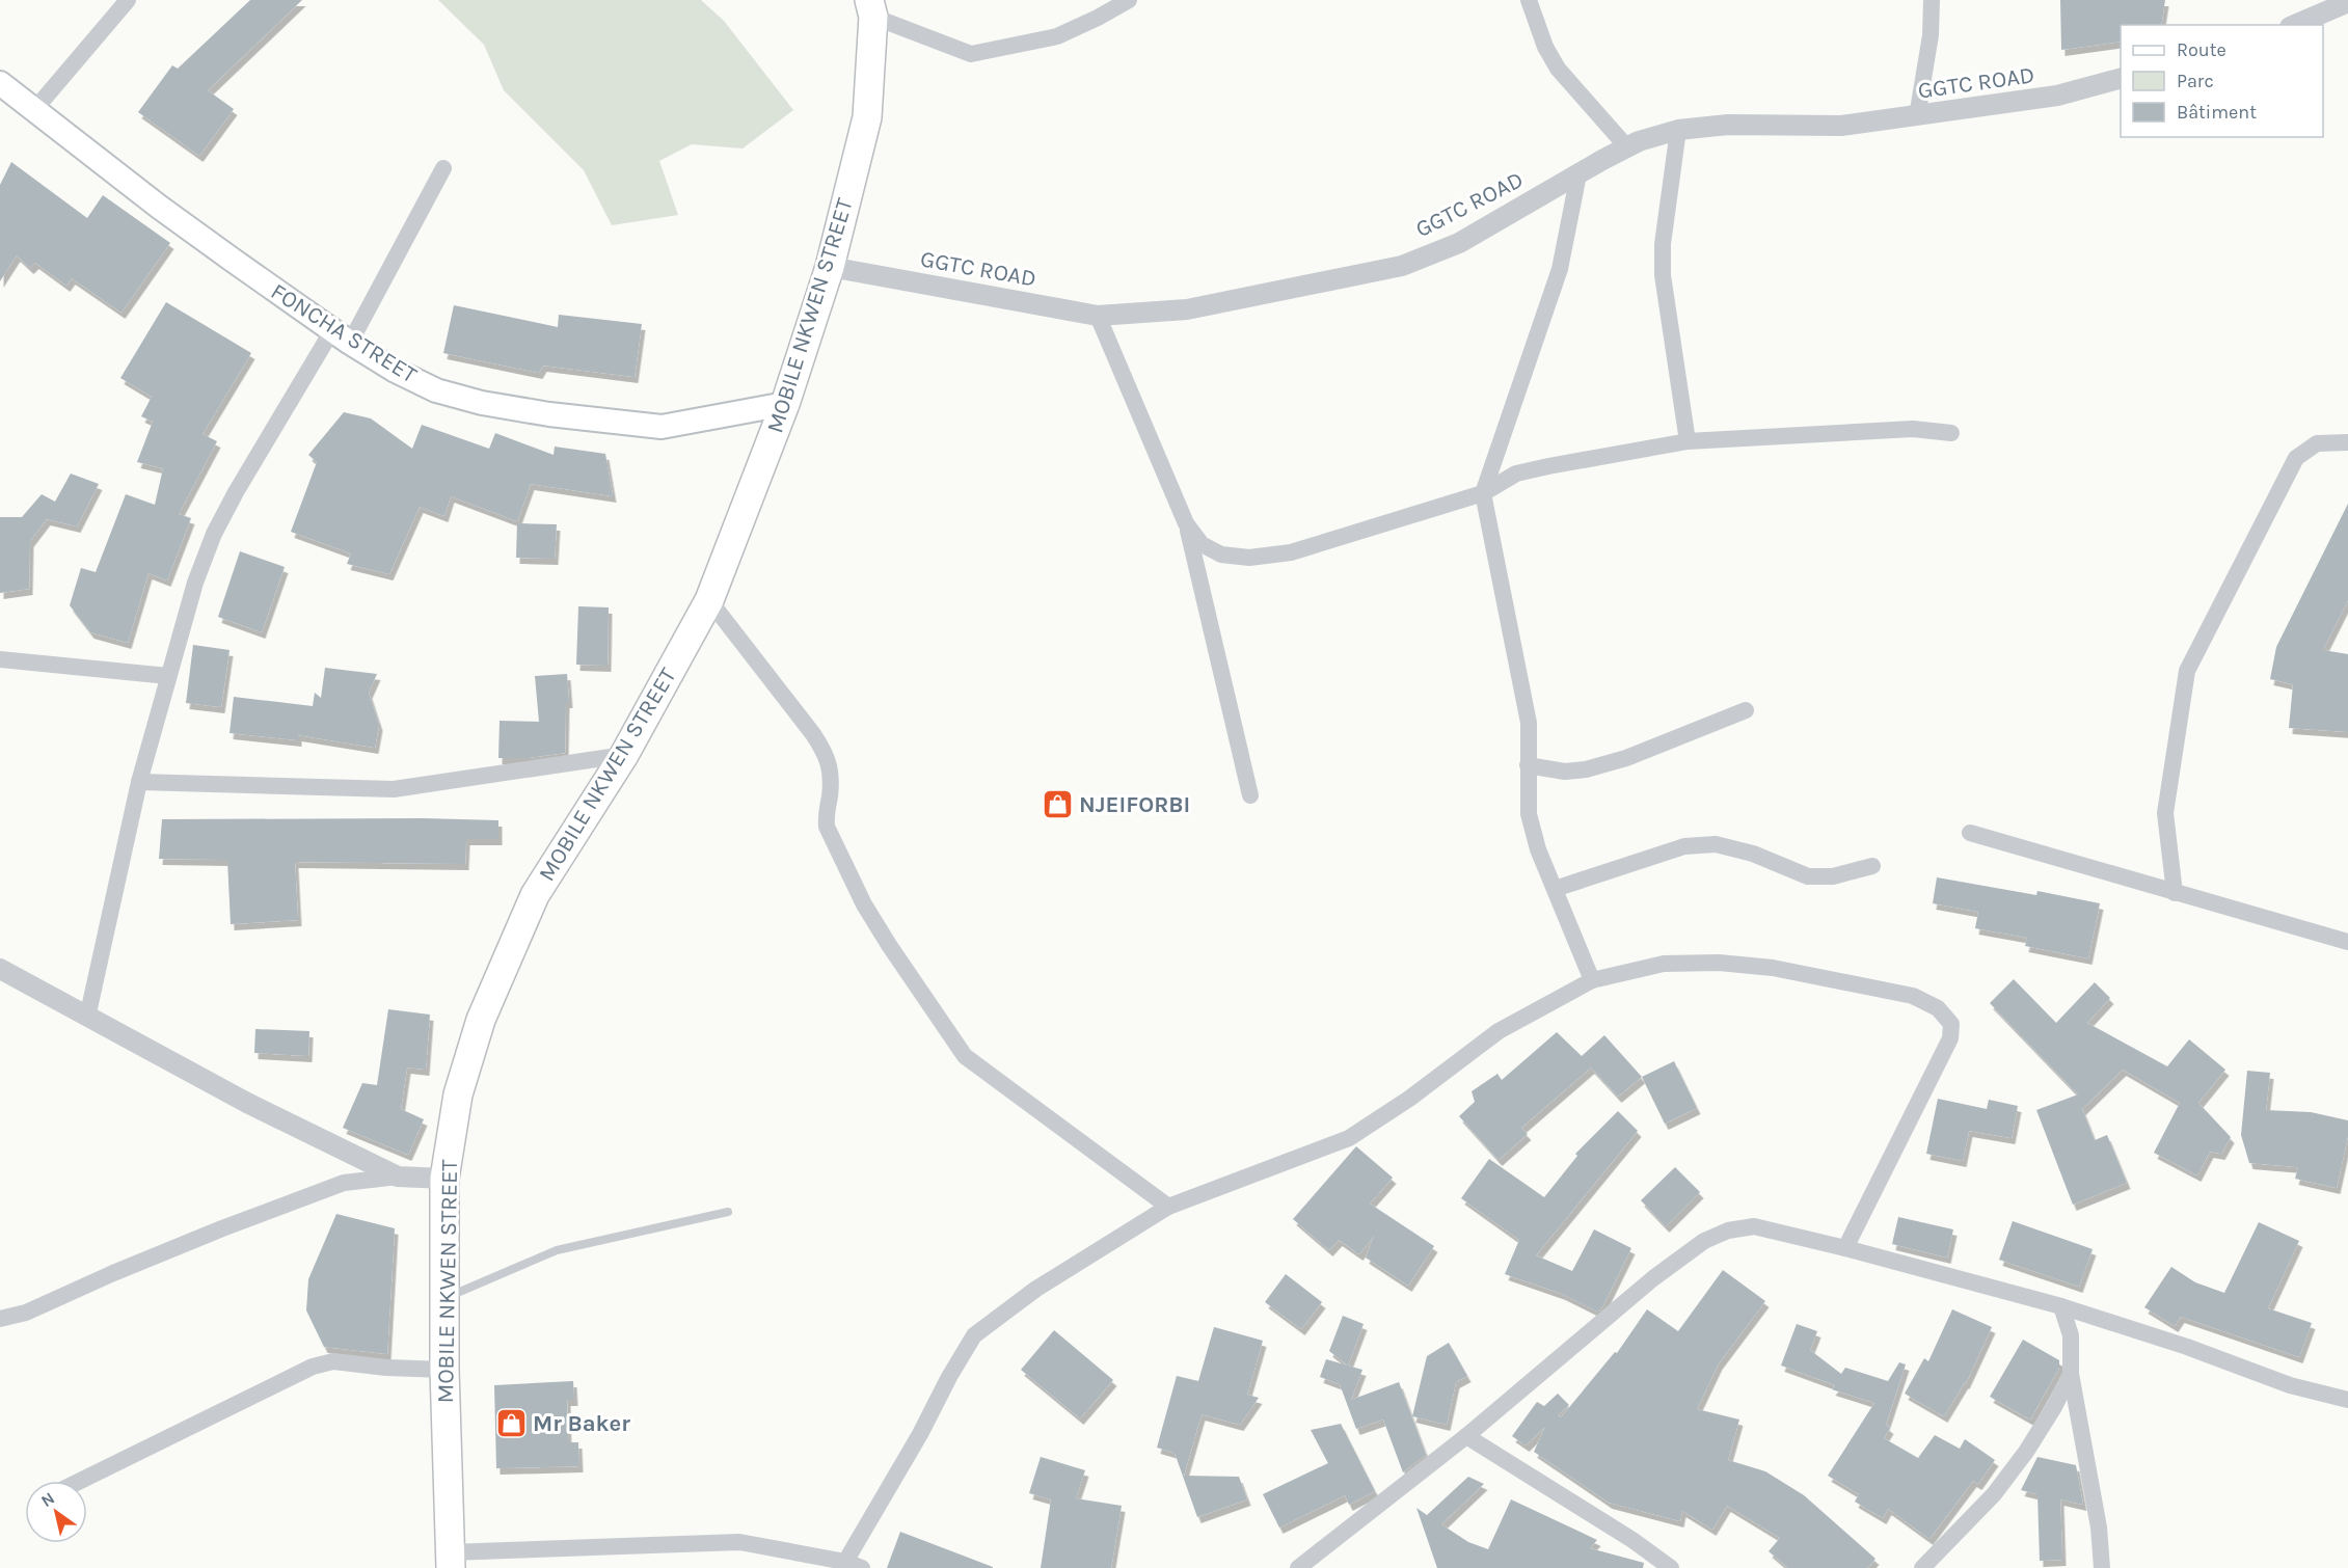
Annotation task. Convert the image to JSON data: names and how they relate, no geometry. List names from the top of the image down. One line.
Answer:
{"streets":{"highway":["MOBILE NKWEN STREET"],"main road":["FONCHA STREET"],"street":["GGTC ROAD"]},"crossings":[["GGTC ROAD","MOBILE NKWEN STREET"],["MOBILE NKWEN STREET","FONCHA STREET"]],"places":{"shop":["NJEIFORBI","Mr Baker"]},"legend":["Route","Parc","Bâtiment"],"north":"top left"}
